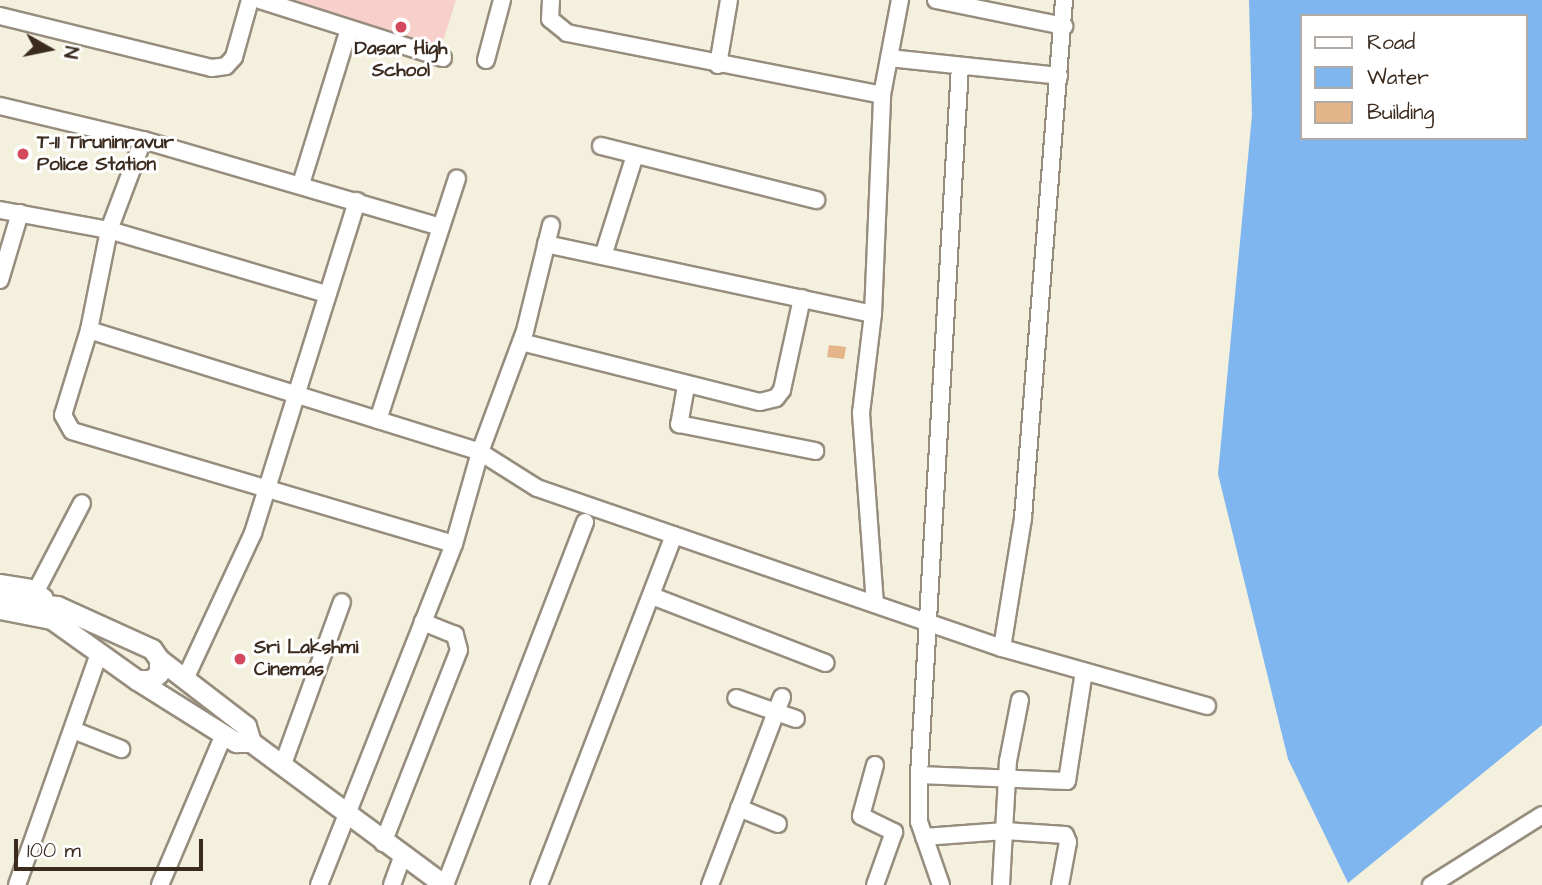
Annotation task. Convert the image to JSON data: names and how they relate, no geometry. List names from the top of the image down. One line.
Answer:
{"places":["Dasar High School","T-11 Tiruninravur Police Station","Sri Lakshmi Cinemas"],"legend":["Road","Water","Building"],"scale_bar":"100 m","north":"right"}
